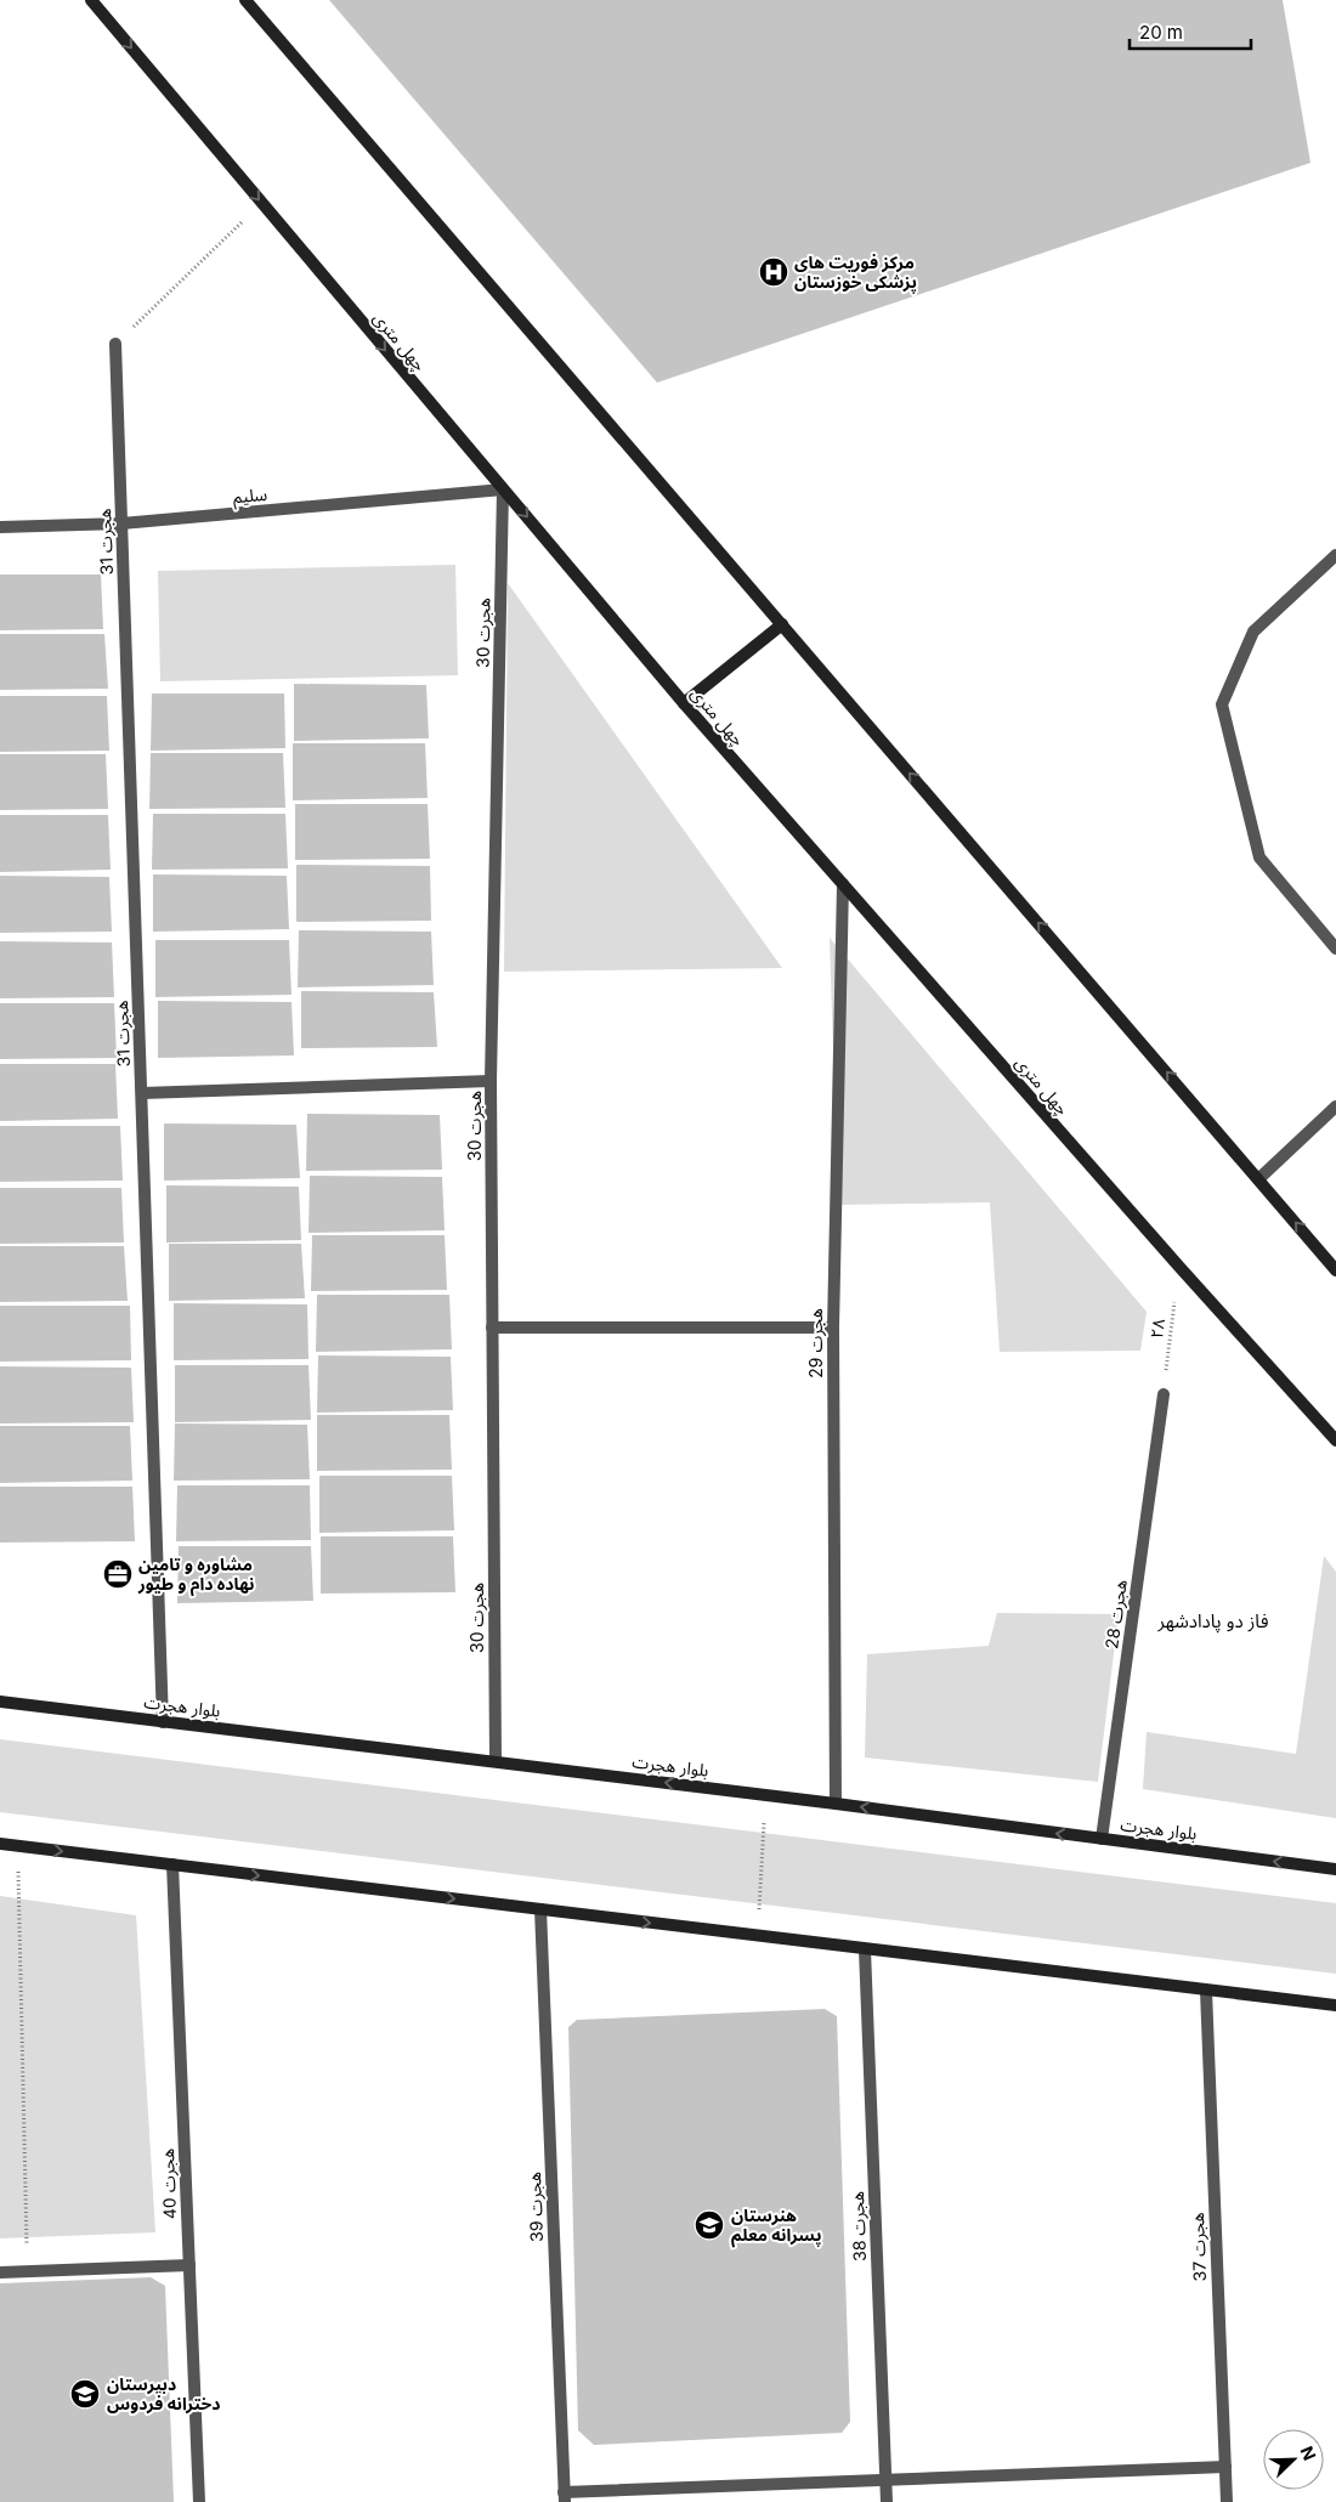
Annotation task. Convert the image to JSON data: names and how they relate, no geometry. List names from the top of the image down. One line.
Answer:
{"streets":{"main road":["چهل متری","بلوار هجرت"],"street":["سلیم","هجرت 31","هجرت 30","هجرت 29","هجرت 28","هجرت 40","هجرت 39","هجرت 38","هجرت 37"],"path":["۲۸"]},"crossings":[["چهل متری","سلیم"],["چهل متری","هجرت 30"],["چهل متری","۲۸"],["چهل متری","هجرت 29"],["سلیم","هجرت 31"],["سلیم","هجرت 30"],["هجرت 31","بلوار هجرت"],["هجرت 30","بلوار هجرت"],["۲۸","هجرت 28"],["هجرت 29","بلوار هجرت"],["هجرت 28","بلوار هجرت"]],"one_way":["چهل متری","بلوار هجرت"],"districts":["فاز دو پادادشهر"],"places":{"hospital":["مرکز فوریت های پزشکی خوزستان"],"office":["مشاوره و تامین نهاده دام و طیور"],"school or university":["هنرستان پسرانه معلم","دبیرستان دخترانه فردوس"]},"scale_bar":"20 m","north":"top right"}
